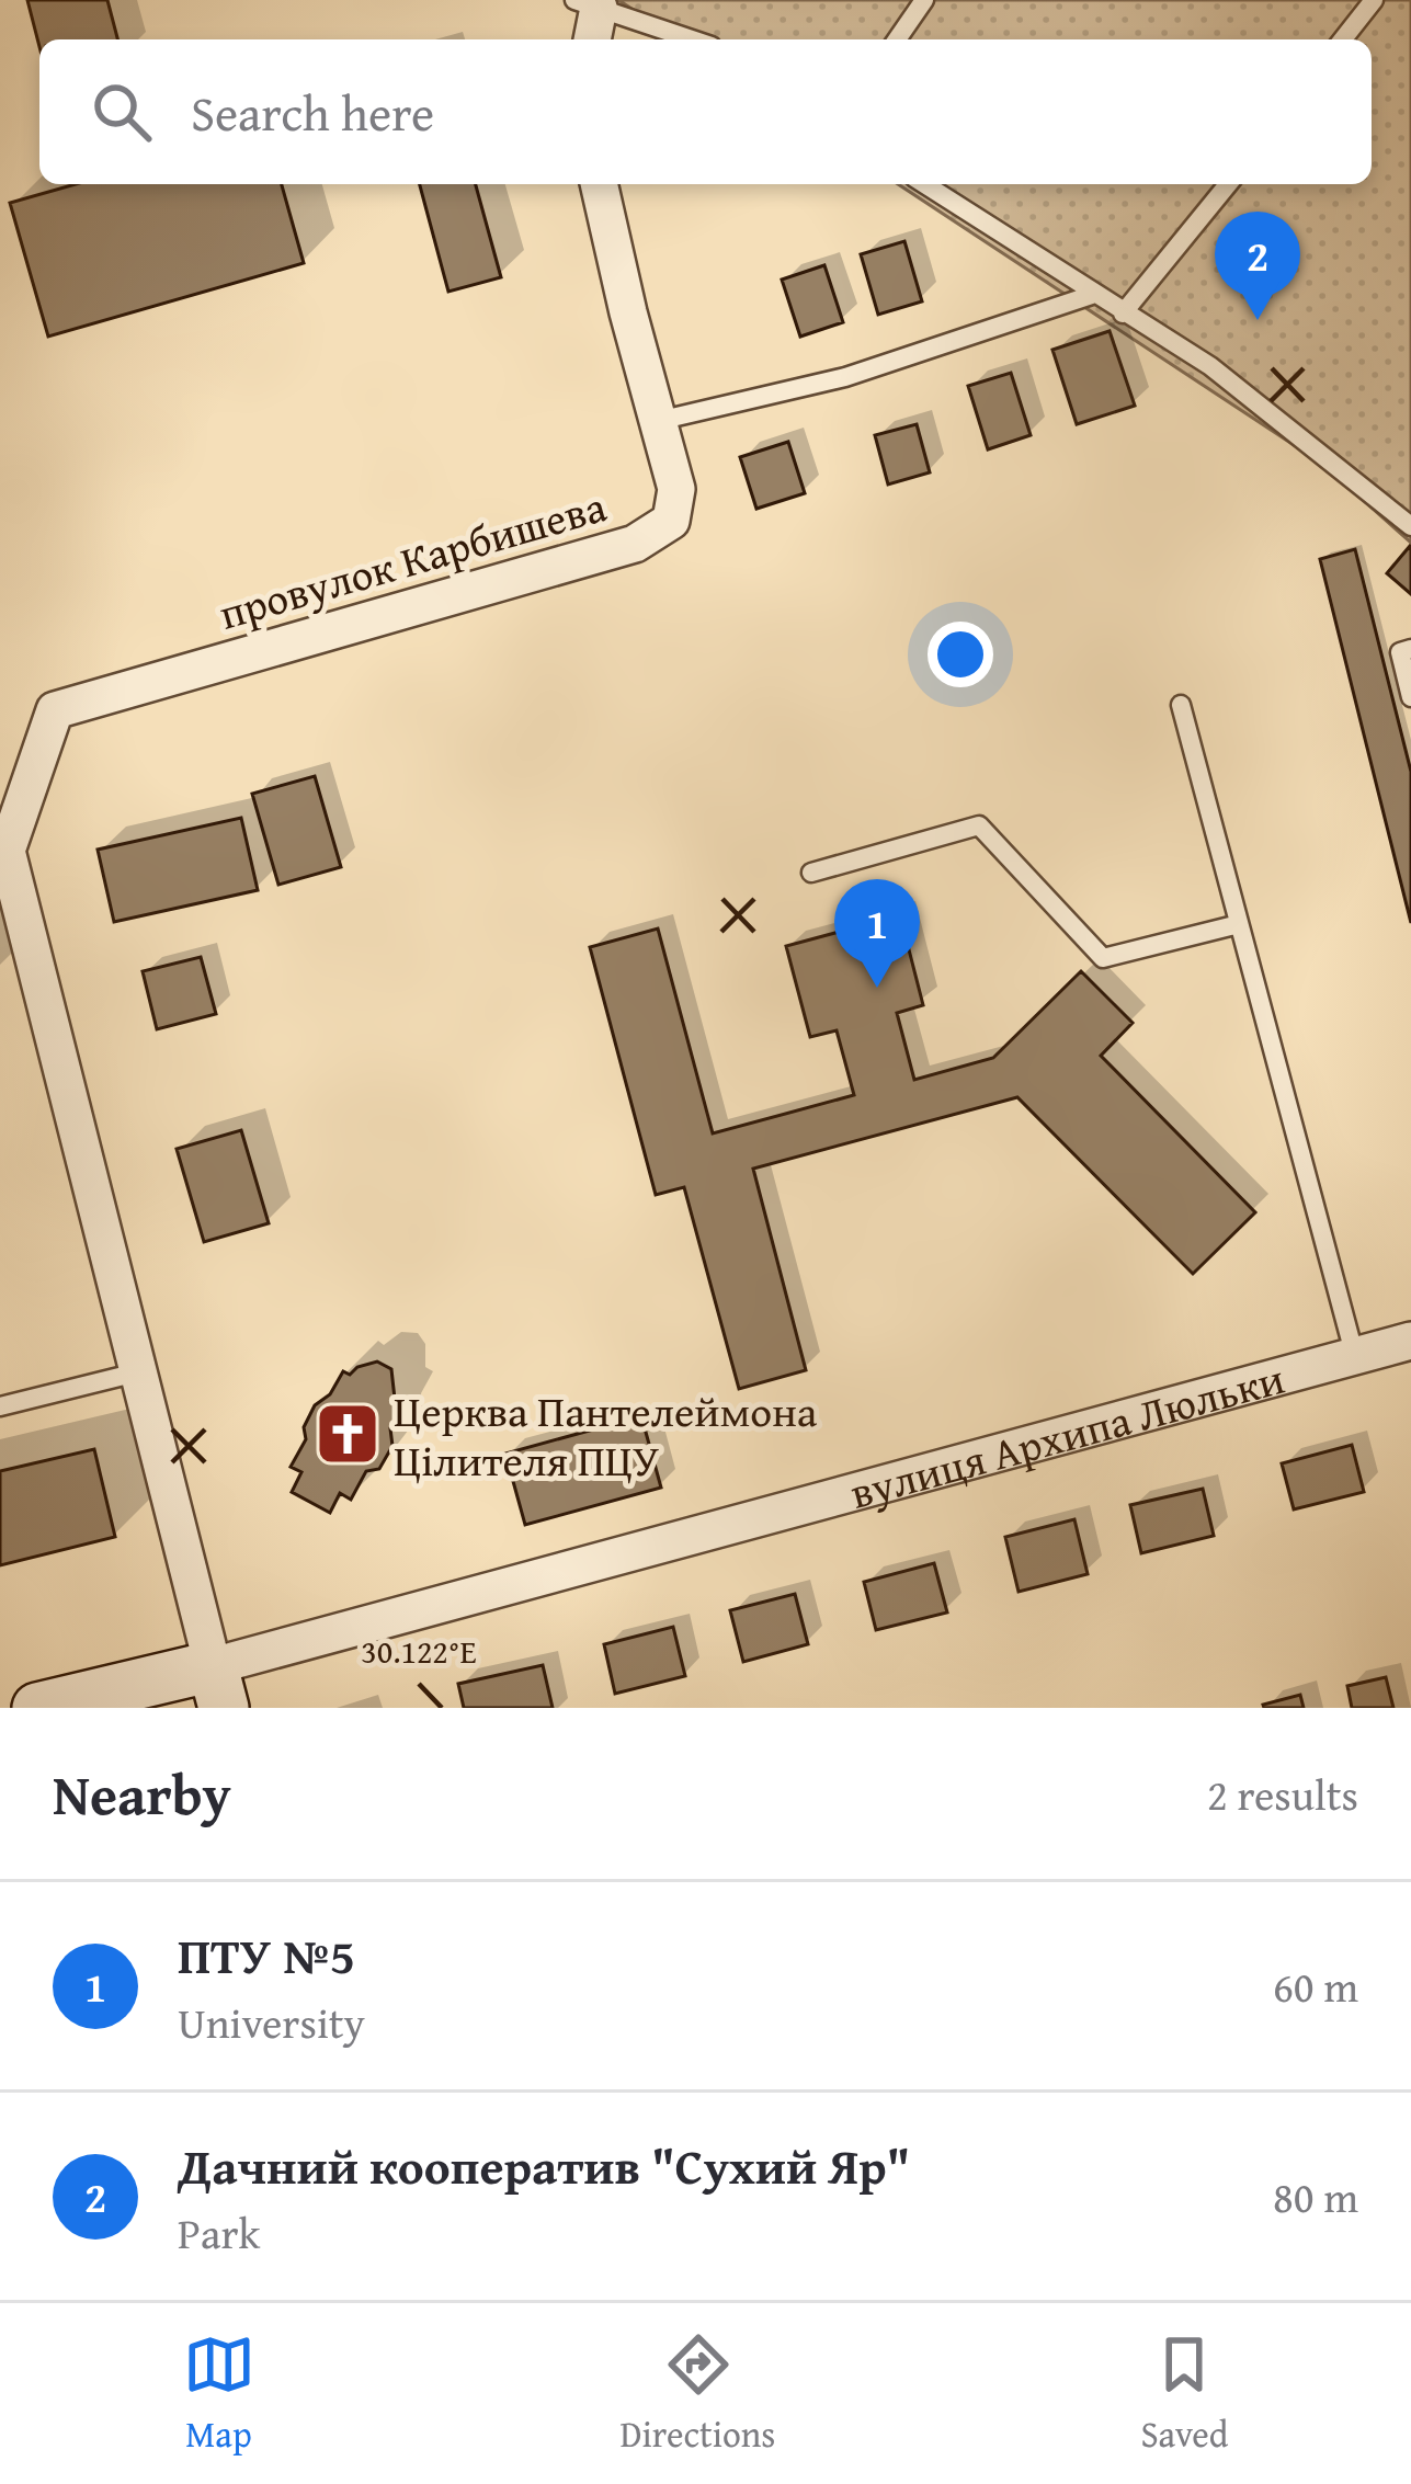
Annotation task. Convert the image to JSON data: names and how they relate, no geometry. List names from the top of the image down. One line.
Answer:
{"streets":{"street":["провулок Карбишева","вулиця Архипа Люльки"]},"places":{"church":["Церква Пантелеймона Цілителя ПЦУ"]},"page":{"search":"Search here","pins":["2","1"],"heading":["Nearby","2 results"],"list":[{"mark":"1","name":"ПТУ №5","note":"University","value":"60 m"},{"mark":"2","name":"Дачний кооператив \"Сухий Яр\"","note":"Park","value":"80 m"}],"nav":["Map","Directions","Saved"]},"coordinates":["30.122°E"]}
